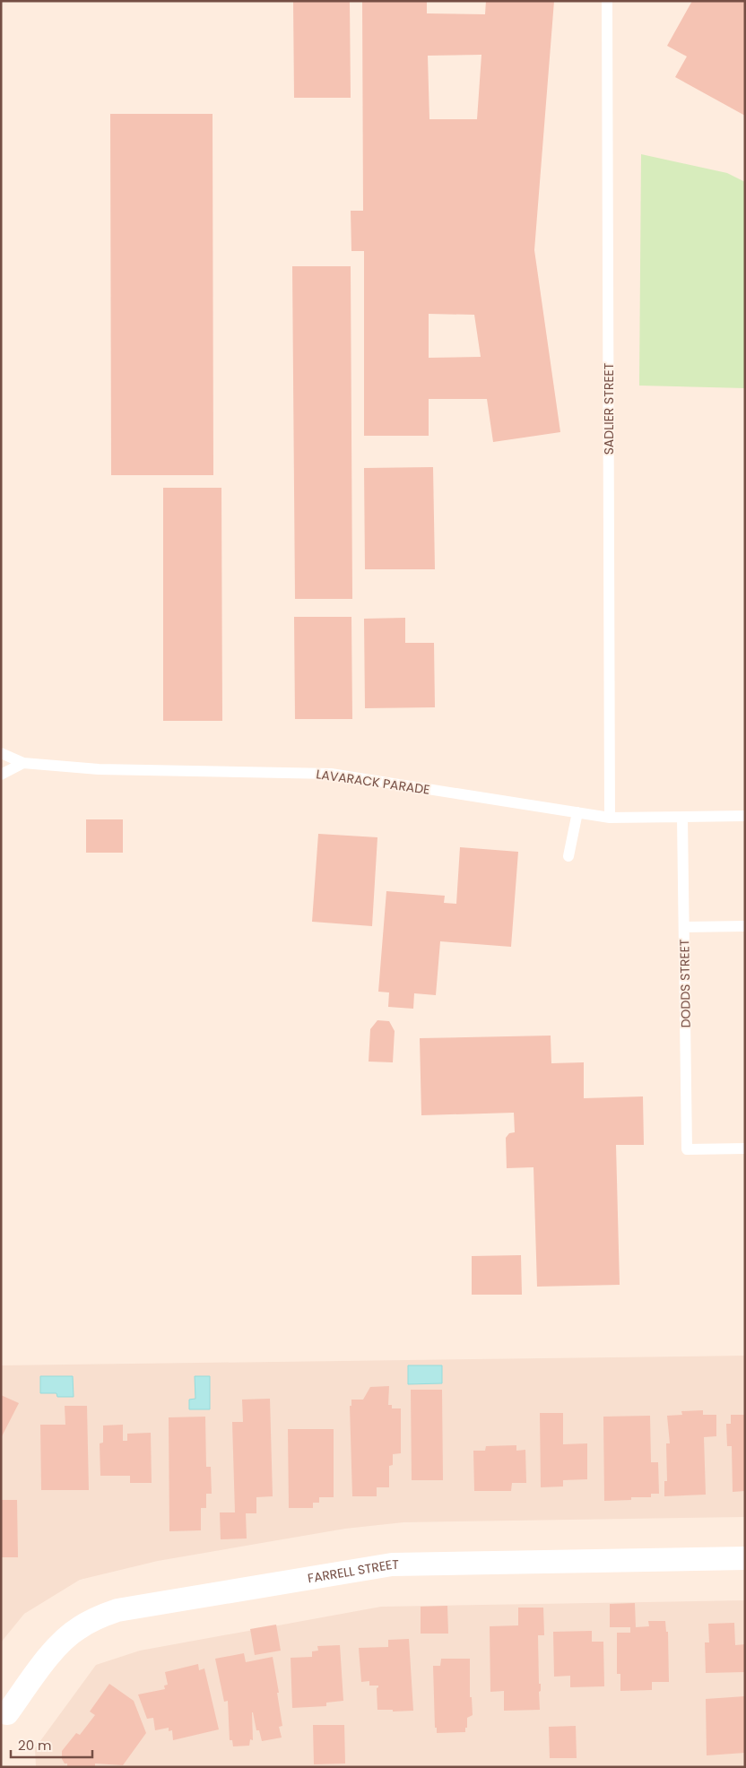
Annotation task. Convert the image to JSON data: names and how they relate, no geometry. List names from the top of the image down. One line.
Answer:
{"streets":{"street":["FARRELL STREET"],"lane":["SADLIER STREET","LAVARACK PARADE","DODDS STREET"]},"crossings":[["SADLIER STREET","LAVARACK PARADE"],["LAVARACK PARADE","DODDS STREET"]],"scale_bar":"20 m"}
